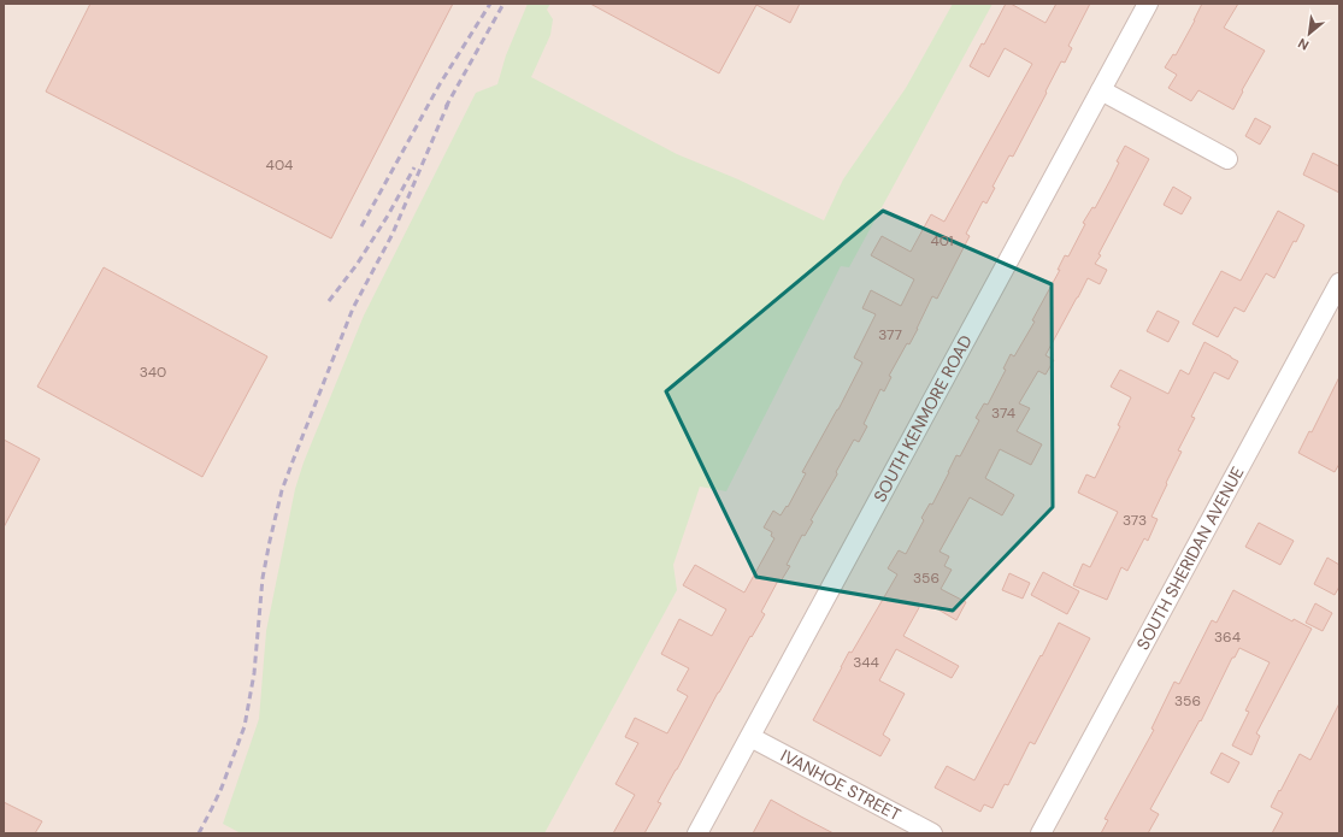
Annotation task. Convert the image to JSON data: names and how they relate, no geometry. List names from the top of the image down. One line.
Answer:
{"streets":{"street":["SOUTH KENMORE ROAD","SOUTH SHERIDAN AVENUE","IVANHOE STREET"]},"crossings":[["SOUTH KENMORE ROAD","IVANHOE STREET"]],"house_numbers":["404","401","377","340","374","373","356","364","344","356"],"north":"bottom left"}
